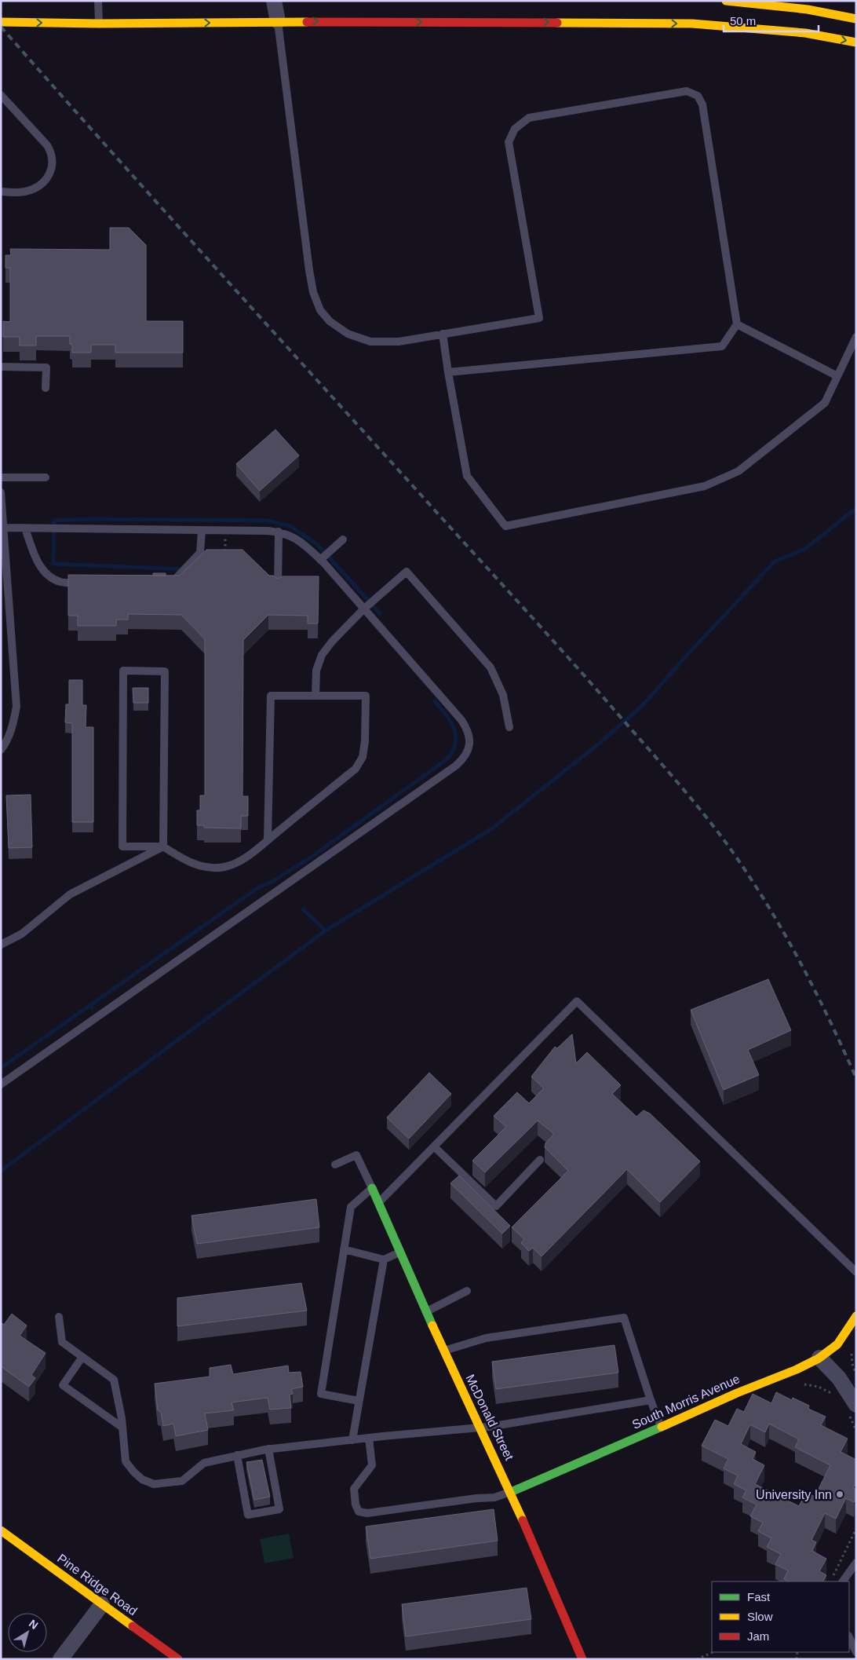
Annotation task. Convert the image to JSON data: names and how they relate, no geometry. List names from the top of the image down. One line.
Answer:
{"streets":{"street":["South Morris Avenue","McDonald Street","Pine Ridge Road"]},"crossings":[["South Morris Avenue","McDonald Street"]],"places":["University Inn"],"legend":["Fast","Slow","Jam"],"scale_bar":"50 m","north":"top right"}
